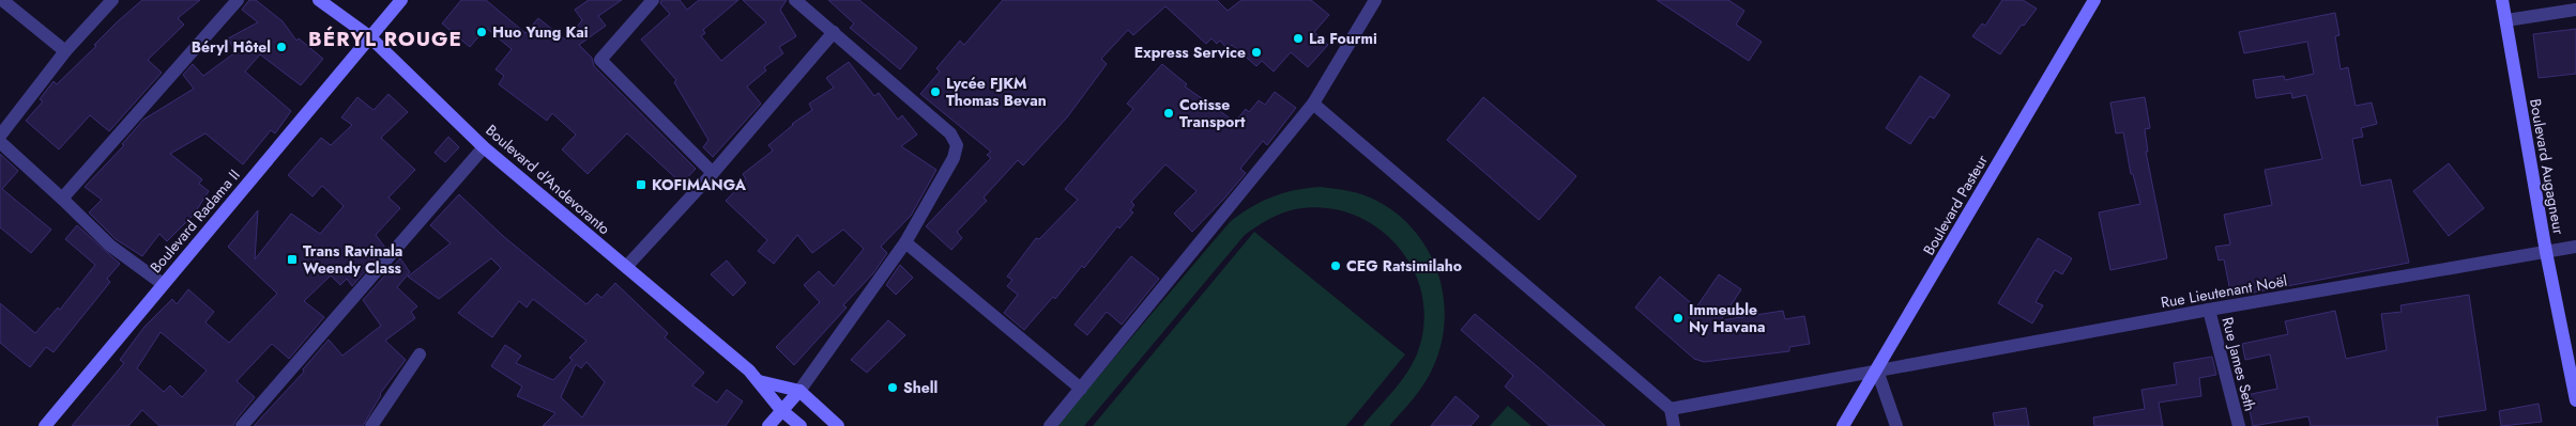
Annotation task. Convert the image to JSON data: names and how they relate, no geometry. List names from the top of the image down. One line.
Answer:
{"streets":{"main road":["Boulevard Augagneur","Boulevard d'Andevoranto","Boulevard Pasteur","Boulevard Radama II"],"street":["Rue Lieutenant Noël","Rue James Seth"]},"crossings":[["Boulevard Augagneur","Rue Lieutenant Noël"],["Boulevard d'Andevoranto","Boulevard Radama II"],["Boulevard Pasteur","Rue Lieutenant Noël"],["Rue Lieutenant Noël","Rue James Seth"]],"districts":["BÉRYL ROUGE"],"places":{"other":["Huo Yung Kai","La Fourmi","Béryl Hôtel","Express Service","Lycée FJKM Thomas Bevan","Cotisse Transport","CEG Ratsimilaho","Immeuble Ny Havana","Shell"],"transit":["KOFIMANGA","Trans Ravinala Weendy Class"]}}
